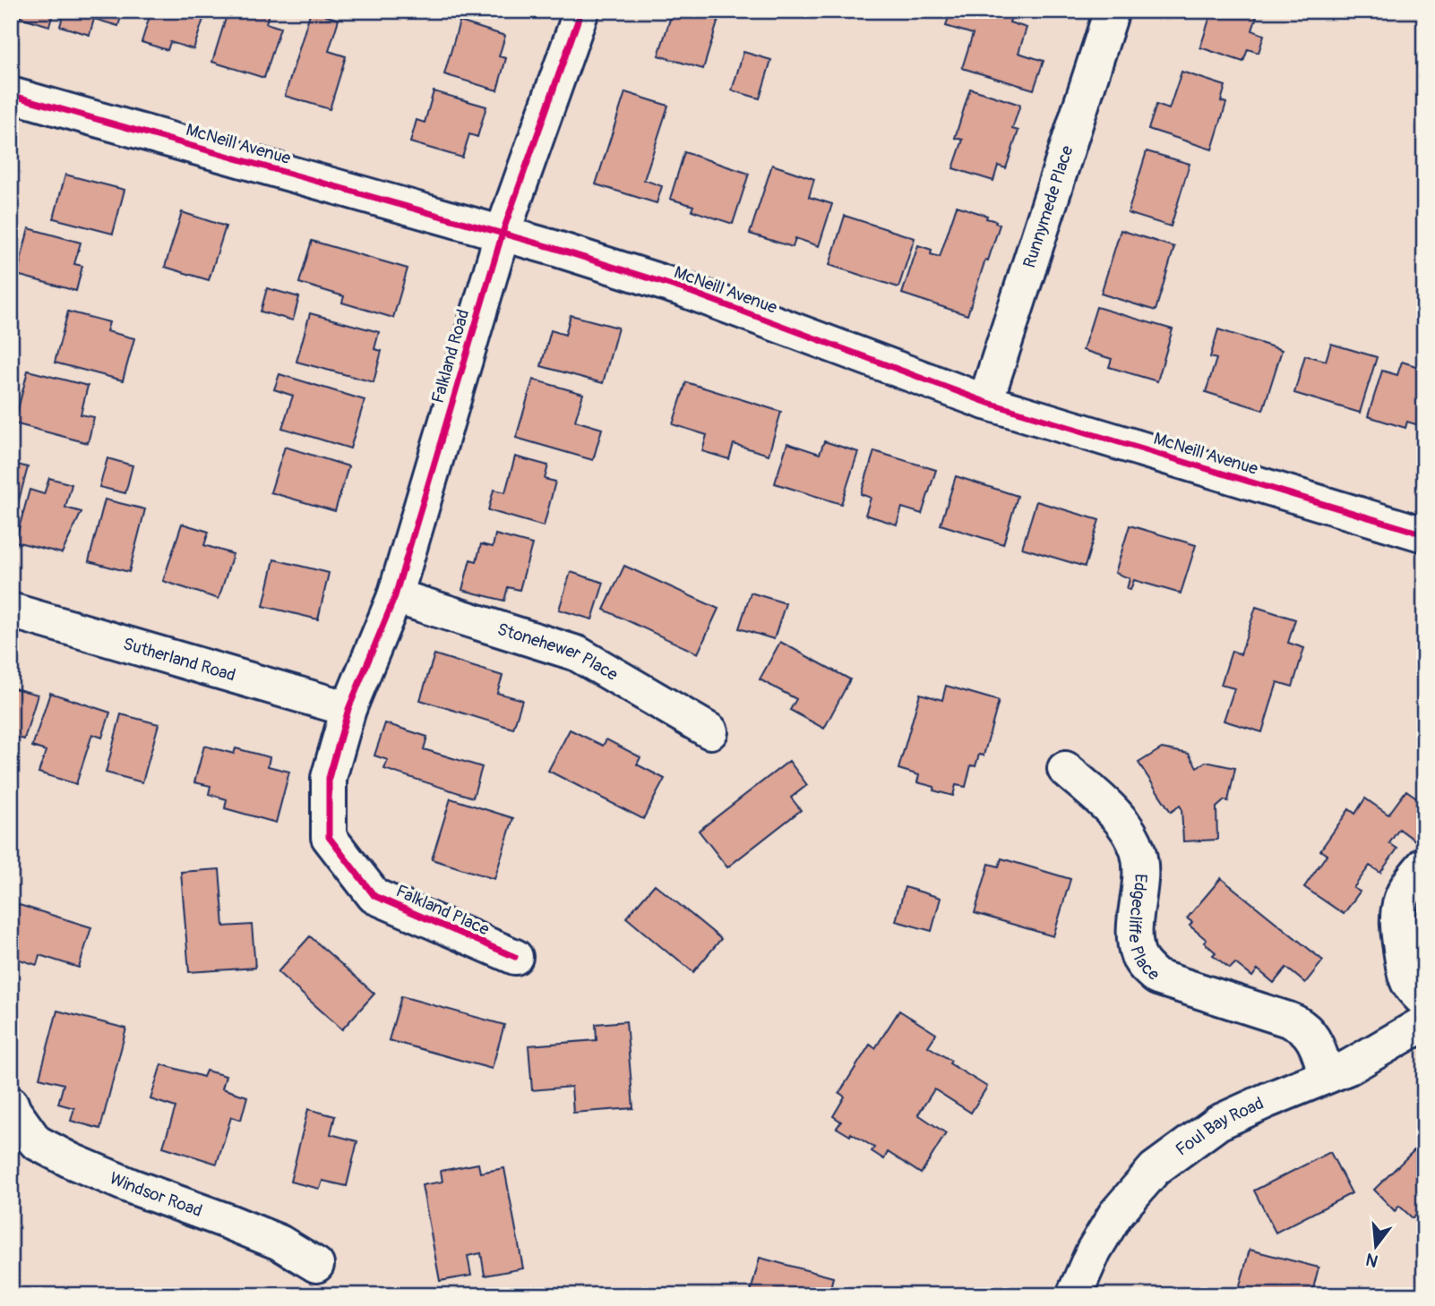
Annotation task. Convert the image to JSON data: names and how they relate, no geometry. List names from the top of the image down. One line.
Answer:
{"streets":{"street":["McNeill Avenue","Runnymede Place","Falkland Road","Stonehewer Place","Sutherland Road","Falkland Place","Edgecliffe Place","Foul Bay Road","Windsor Road"]},"crossings":[["McNeill Avenue","Runnymede Place"],["McNeill Avenue","Falkland Road"],["Falkland Road","Stonehewer Place"],["Falkland Road","Sutherland Road"],["Falkland Road","Falkland Place"],["Sutherland Road","Falkland Place"],["Edgecliffe Place","Foul Bay Road"]],"north":"bottom"}
